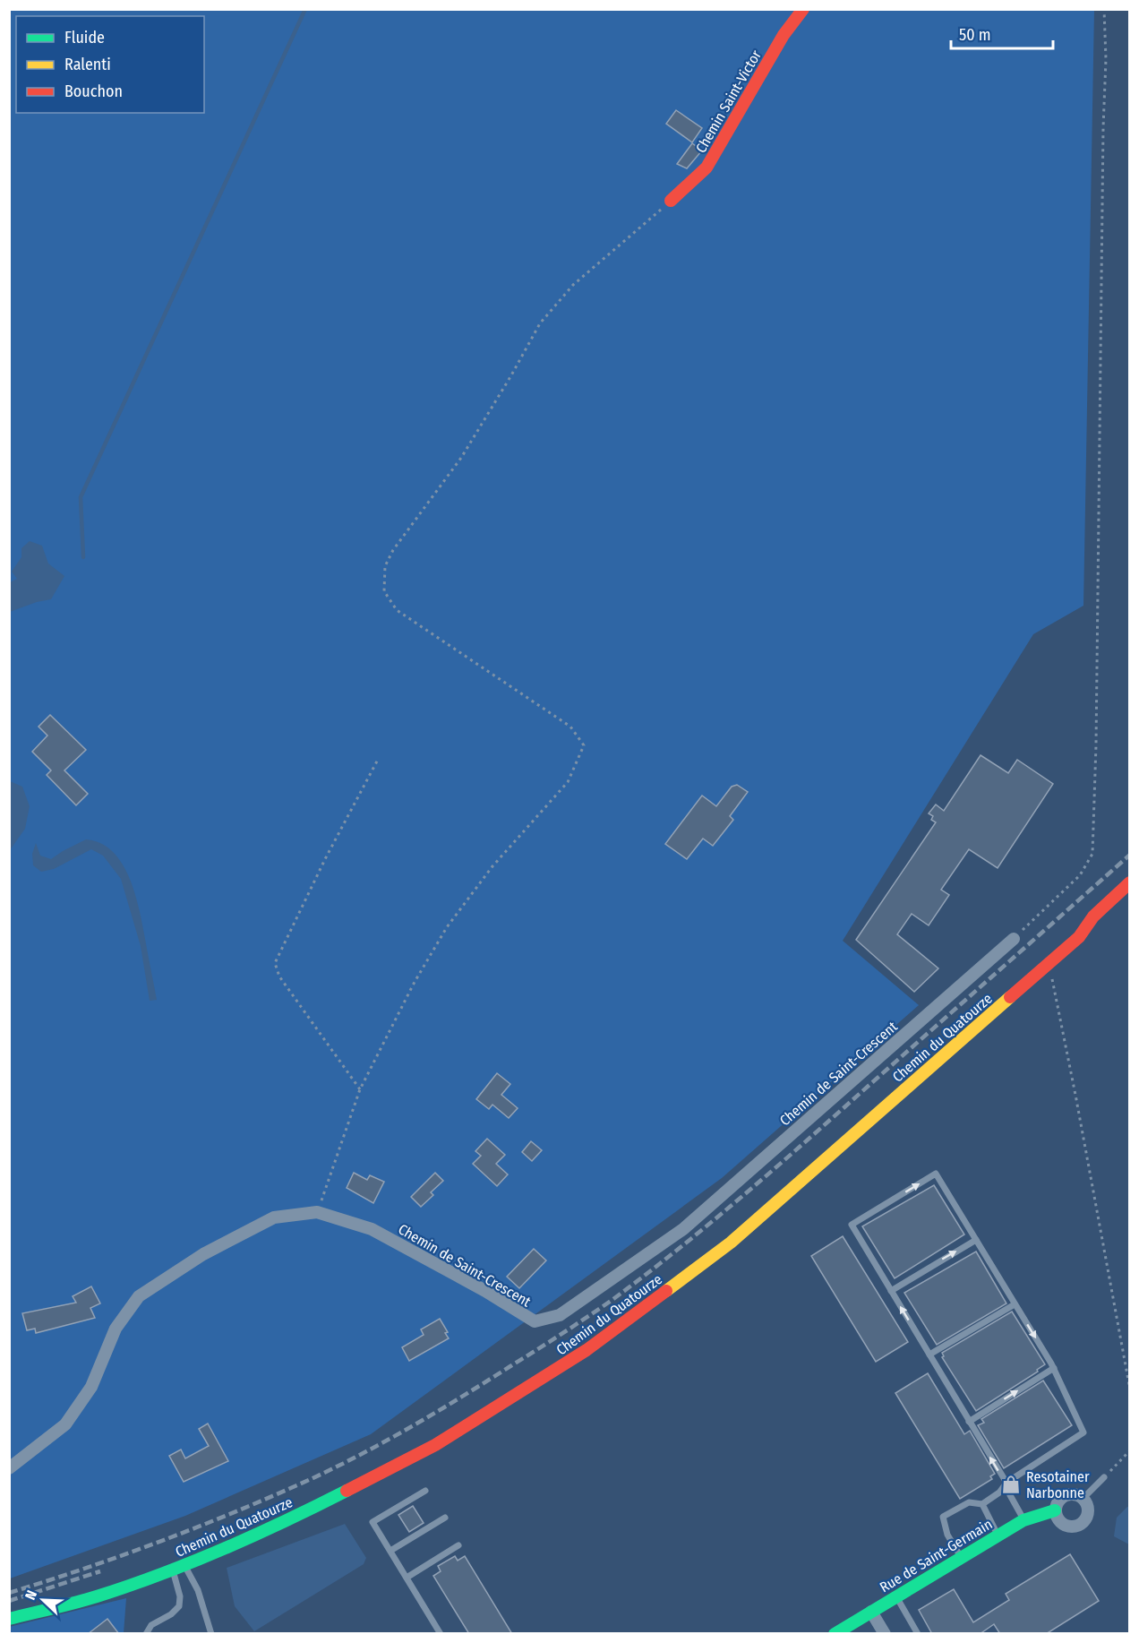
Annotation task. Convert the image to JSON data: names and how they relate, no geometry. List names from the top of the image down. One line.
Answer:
{"streets":{"street":["Chemin Saint-Victor","Chemin du Quatourze","Chemin de Saint-Crescent","Rue de Saint-Germain"]},"places":{"shop":["Resotainer Narbonne"]},"legend":["Fluide","Ralenti","Bouchon"],"scale_bar":"50 m","north":"top left"}
